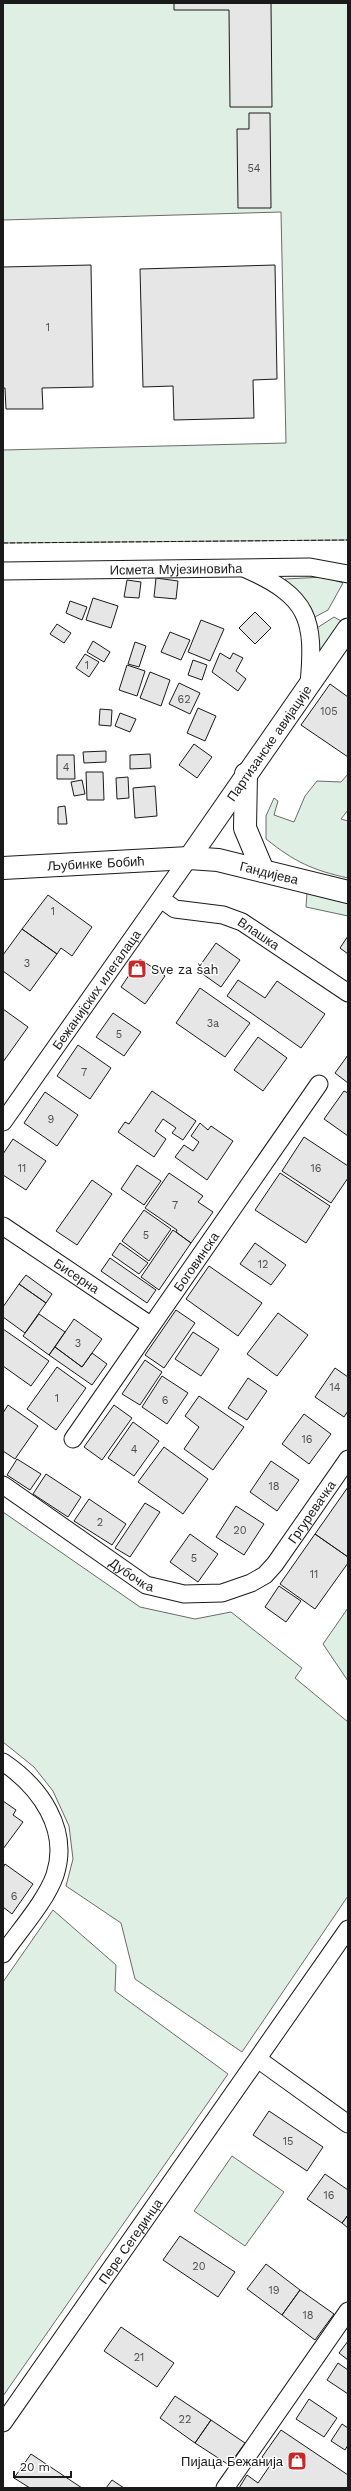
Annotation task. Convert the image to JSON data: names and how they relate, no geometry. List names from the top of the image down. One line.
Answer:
{"streets":{"main road":["Љубинке Бобић","Гандијева"],"street":["Исмета Мујезиновића","Партизанске авијације","Влашка","Бежанијских илегалаца","Боговинска","Бисерна","Гргуревачка","Дубочка","Пере Сегединца"]},"crossings":[["Партизанске авијације","Љубинке Бобић"],["Партизанске авијације","Гандијева"],["Партизанске авијације","Бежанијских илегалаца"],["Љубинке Бобић","Гандијева"],["Љубинке Бобић","Бежанијских илегалаца"],["Гандијева","Бежанијских илегалаца"],["Влашка","Бежанијских илегалаца"],["Боговинска","Бисерна"],["Гргуревачка","Дубочка"]],"places":{"shop":["Sve za šah","Пијаца Бежанија"]},"house_numbers":["54","1","1","62","105","4","1","3","3a","5","7","9","11","16","7","5","12","3","14","1","6","16","4","18","2","20","5","11","6","15","16","20","19","18","21","22"],"scale_bar":"20 m"}
